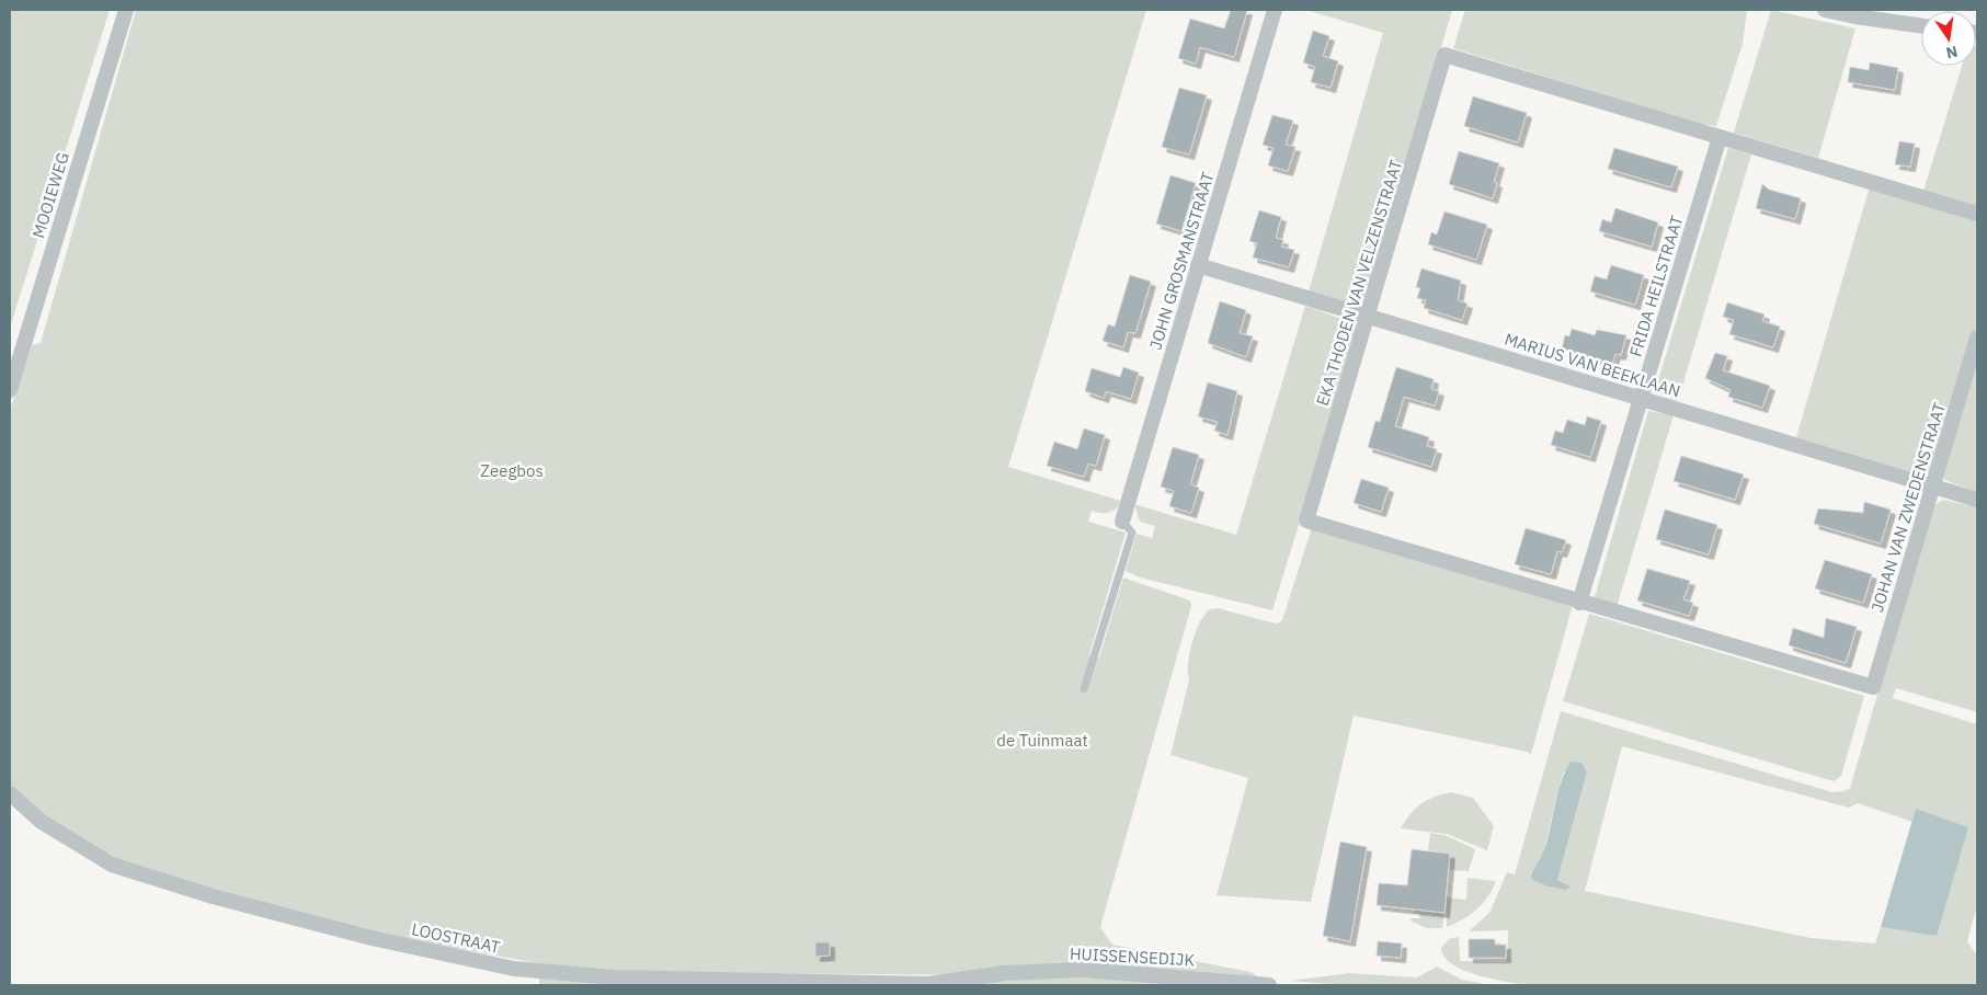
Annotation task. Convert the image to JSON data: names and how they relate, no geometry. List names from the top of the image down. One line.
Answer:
{"streets":{"street":["MOOIEWEG","JOHN GROSMANSTRAAT","EKA THODEN VAN VELZENSTRAAT","FRIDA HEILSTRAAT","MARIUS VAN BEEKLAAN","JOHAN VAN ZWEDENSTRAAT","LOOSTRAAT","HUISSENSEDIJK"]},"crossings":[["JOHN GROSMANSTRAAT","MARIUS VAN BEEKLAAN"],["EKA THODEN VAN VELZENSTRAAT","FRIDA HEILSTRAAT"],["EKA THODEN VAN VELZENSTRAAT","MARIUS VAN BEEKLAAN"],["EKA THODEN VAN VELZENSTRAAT","JOHAN VAN ZWEDENSTRAAT"],["FRIDA HEILSTRAAT","MARIUS VAN BEEKLAAN"],["FRIDA HEILSTRAAT","JOHAN VAN ZWEDENSTRAAT"],["MARIUS VAN BEEKLAAN","JOHAN VAN ZWEDENSTRAAT"],["LOOSTRAAT","HUISSENSEDIJK"]],"parks":["Zeegbos","de Tuinmaat"],"north":"bottom"}
